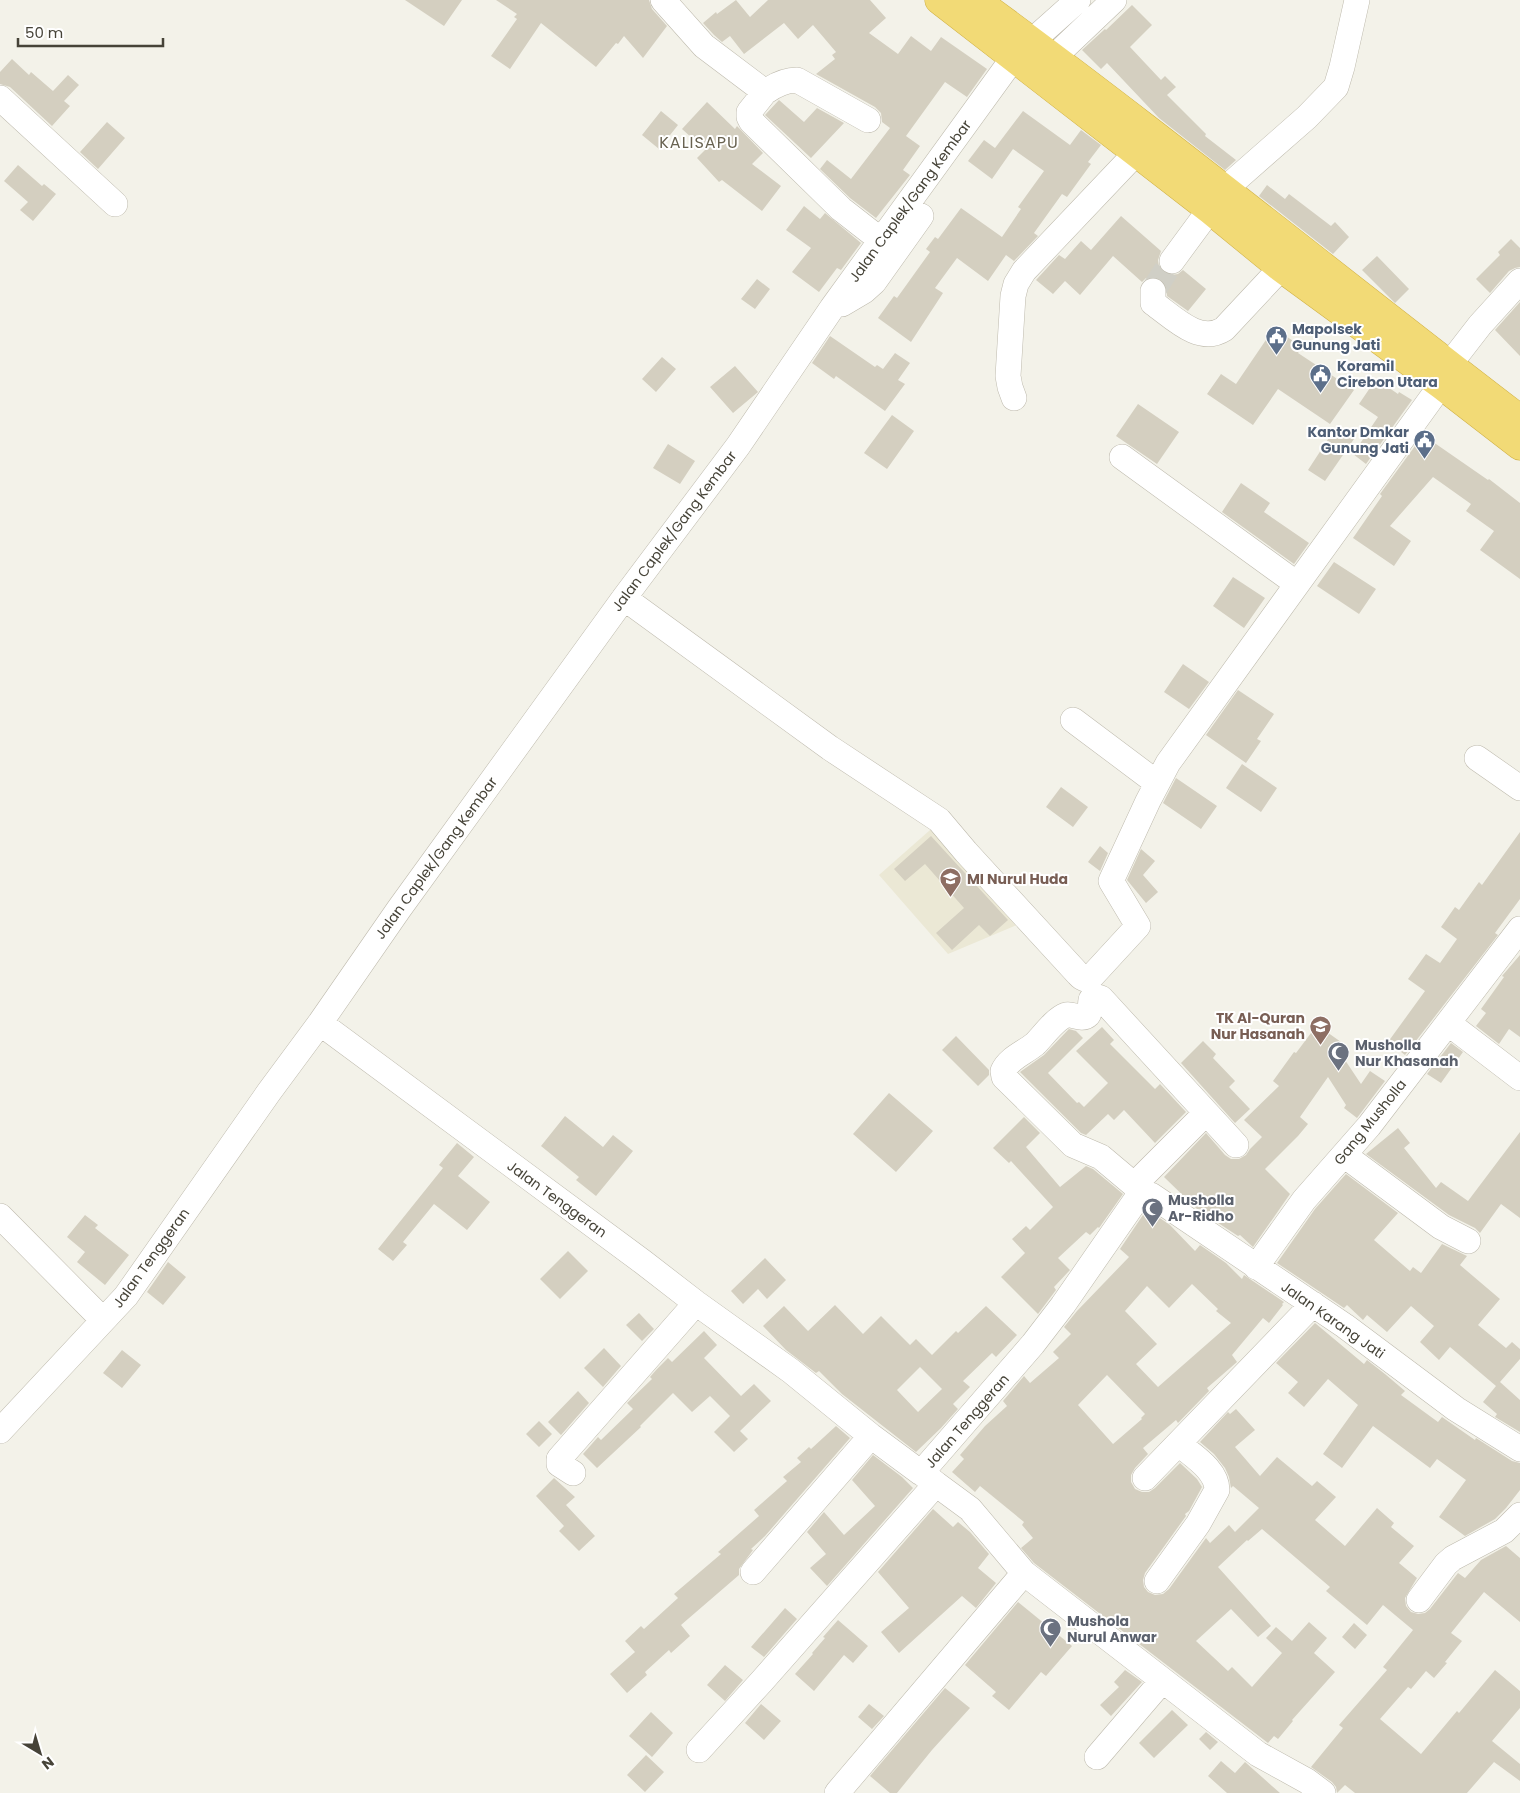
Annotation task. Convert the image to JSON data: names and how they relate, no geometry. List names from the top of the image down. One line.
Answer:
{"streets":{"street":["Jalan Caplek/Gang Kembar","Gang Musholla","Jalan Tenggeran","Jalan Karang Jati"]},"crossings":[["Jalan Caplek/Gang Kembar","Jalan Tenggeran"],["Gang Musholla","Jalan Karang Jati"],["Jalan Tenggeran","Jalan Karang Jati"]],"districts":["KALISAPU"],"places":{"public building":["Mapolsek Gunung Jati","Koramil Cirebon Utara","Kantor Dmkar Gunung Jati"],"school or university":["MI Nurul Huda","TK Al-Quran Nur Hasanah"],"mosque":["Musholla Nur Khasanah","Musholla Ar-Ridho","Mushola Nurul Anwar"]},"scale_bar":"50 m","north":"bottom right"}
